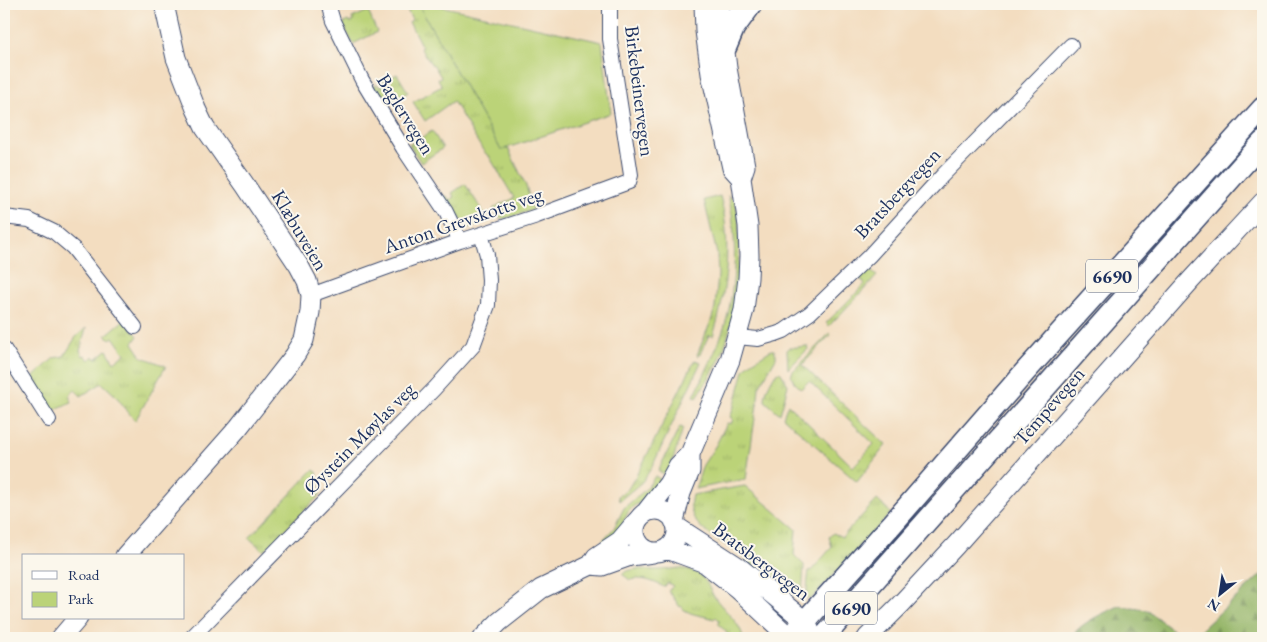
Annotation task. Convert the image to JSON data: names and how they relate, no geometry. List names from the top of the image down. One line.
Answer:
{"streets":{"main road":["6690"],"street":["Birkebeinervegen","Baglervegen","Bratsbergvegen","Anton Grevskotts veg","Klæbuveien","Tempevegen","Øystein Møylas veg"]},"crossings":[["Birkebeinervegen","Anton Grevskotts veg"],["Baglervegen","Anton Grevskotts veg"],["Bratsbergvegen","6690"],["Anton Grevskotts veg","Klæbuveien"],["Anton Grevskotts veg","Øystein Møylas veg"]],"legend":["Road","Park"],"north":"bottom left"}
